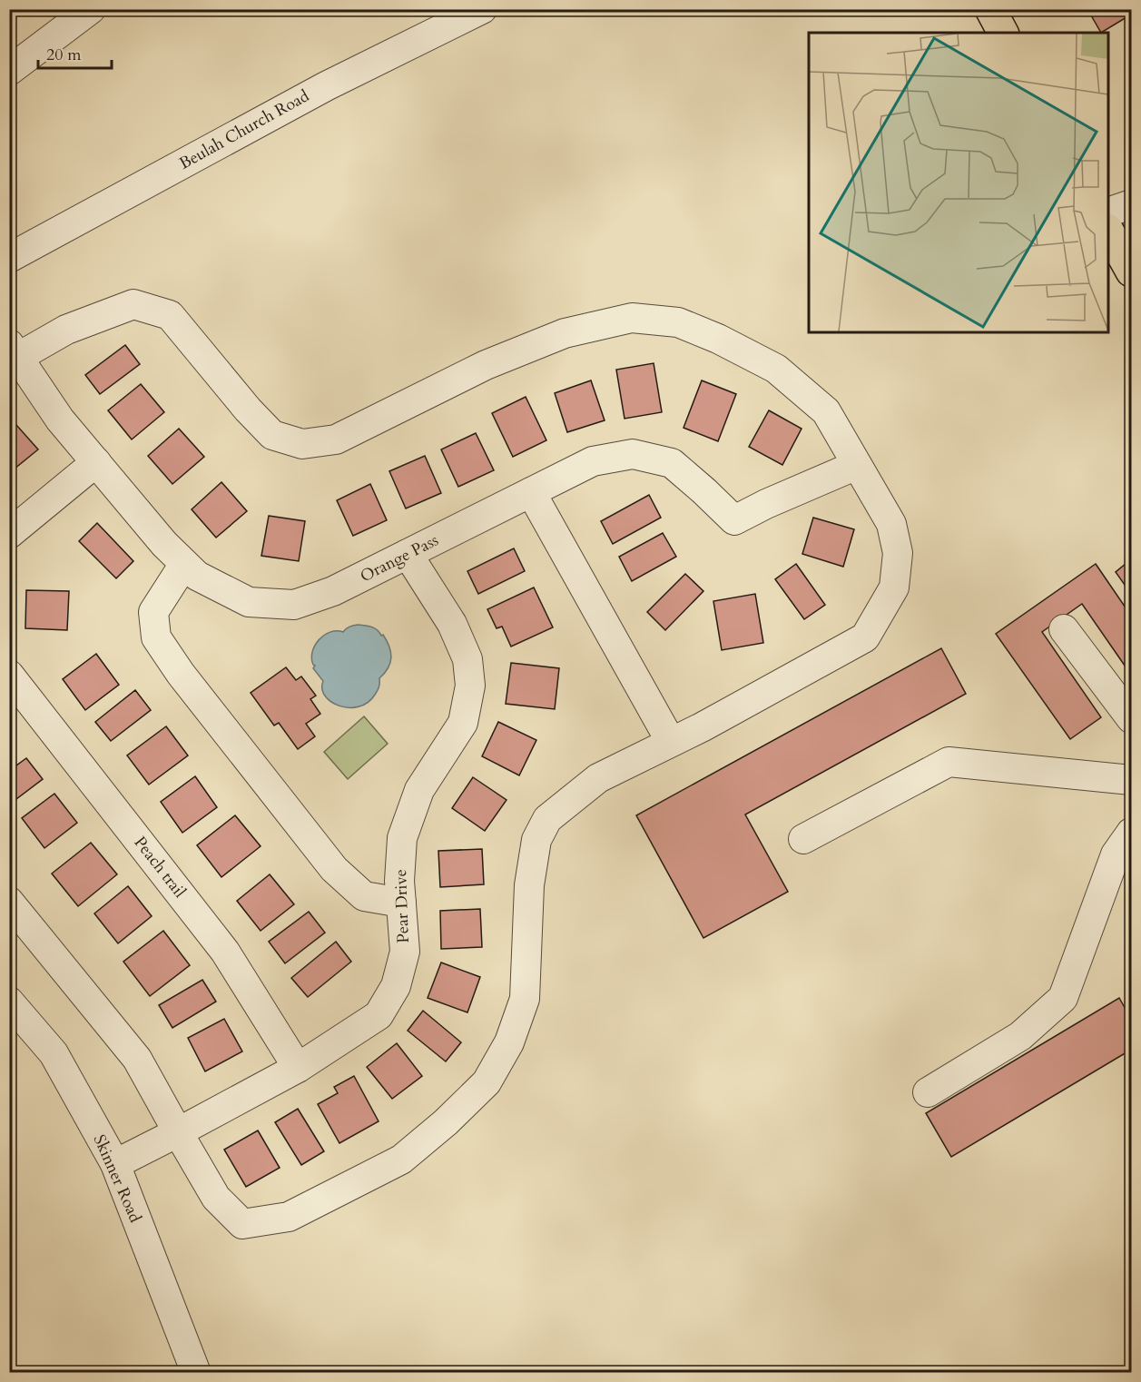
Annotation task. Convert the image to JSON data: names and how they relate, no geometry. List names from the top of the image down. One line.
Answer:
{"streets":{"street":["Beulah Church Road","Orange Pass","Peach trail","Pear Drive","Skinner Road"]},"crossings":[["Orange Pass","Pear Drive"],["Peach trail","Pear Drive"],["Pear Drive","Skinner Road"]],"scale_bar":"20 m"}
